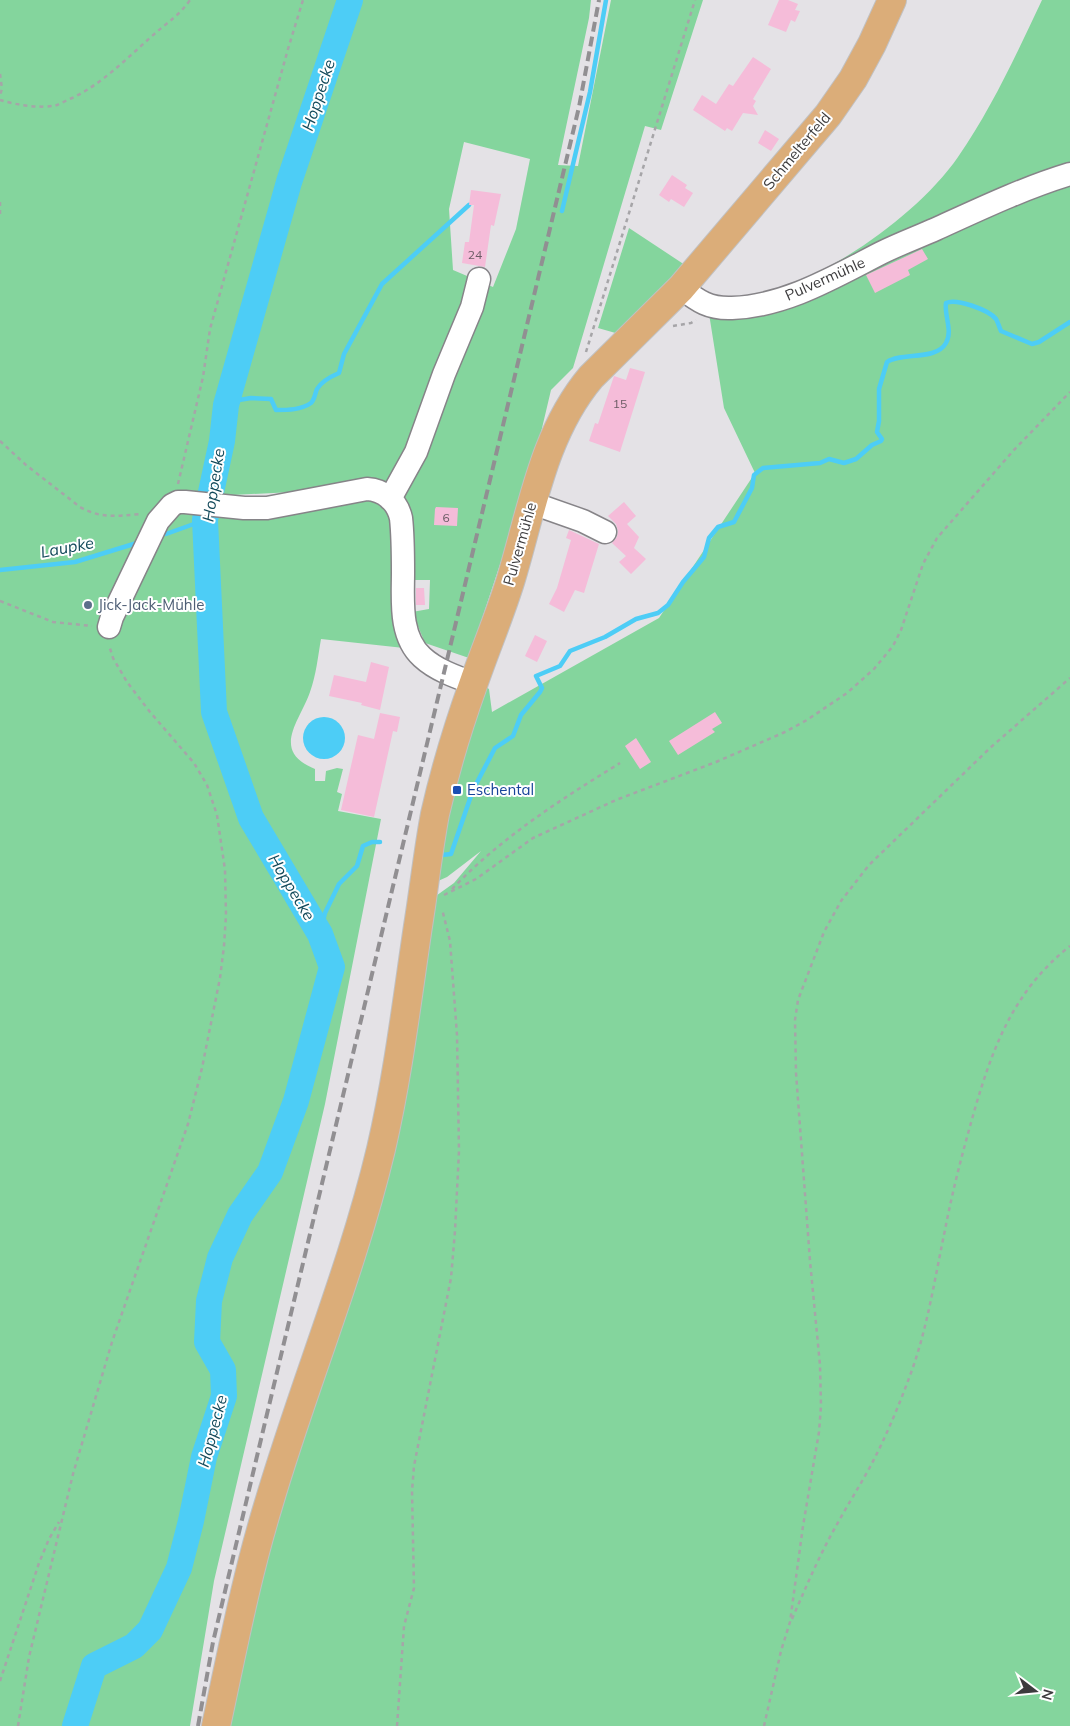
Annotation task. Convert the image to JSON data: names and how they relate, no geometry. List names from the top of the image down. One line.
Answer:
{"streets":{"main road":["Schmelterfeld","Pulvermühle"]},"crossings":[["Schmelterfeld","Pulvermühle"]],"water":["Hoppecke","Laupke"],"places":{"other":["Jick-Jack-Mühle"],"transit":["Eschental"]},"house_numbers":["24","15","6"],"north":"right"}
